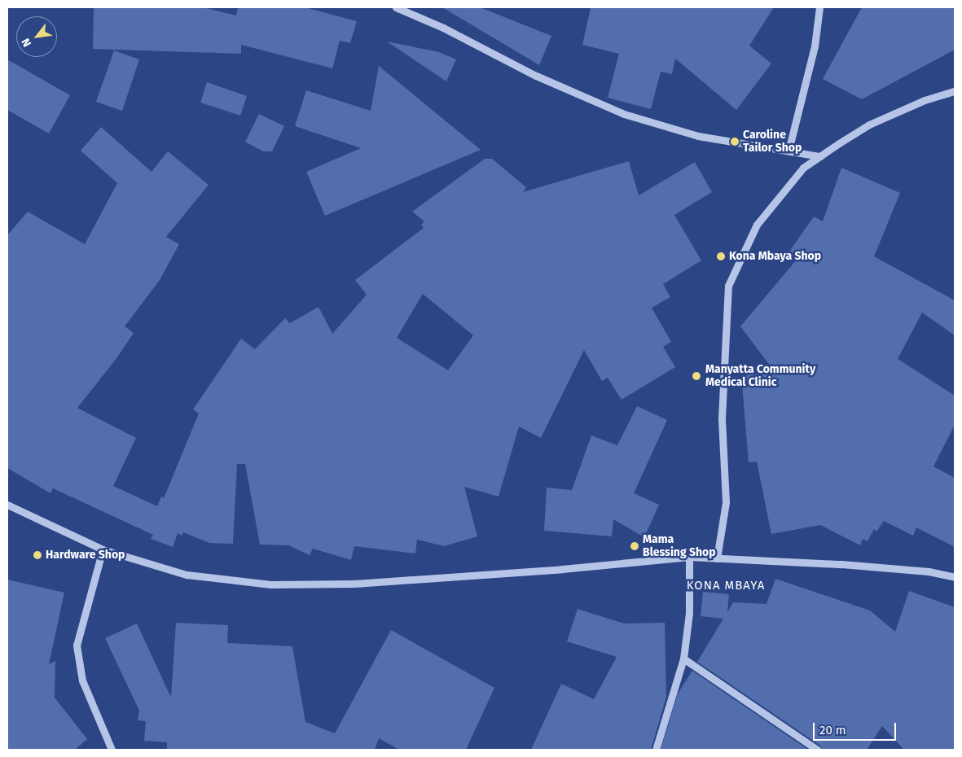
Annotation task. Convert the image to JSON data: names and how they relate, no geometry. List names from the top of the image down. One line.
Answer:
{"districts":["KONA MBAYA"],"places":["Caroline Tailor Shop","Kona Mbaya Shop","Manyatta Community Medical Clinic","Mama Blessing Shop","Hardware Shop"],"scale_bar":"20 m","north":"bottom left"}
